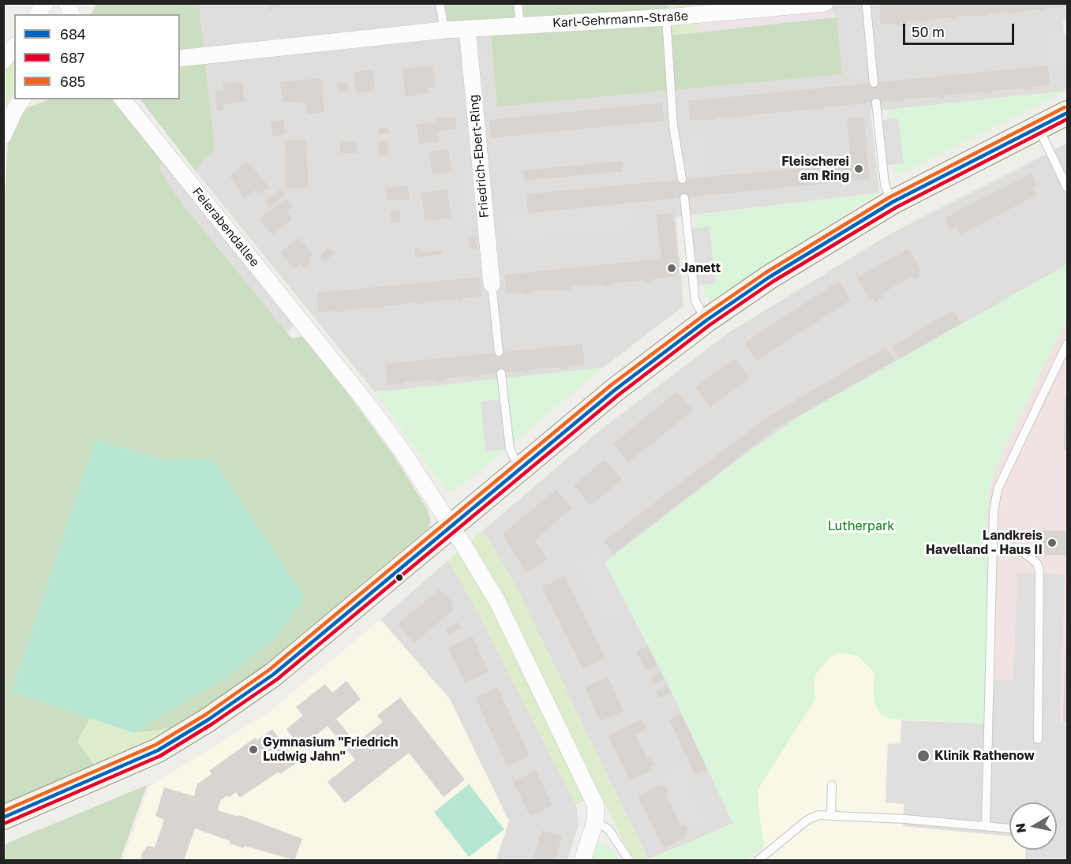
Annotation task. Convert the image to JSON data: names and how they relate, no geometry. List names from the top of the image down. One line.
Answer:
{"streets":{"street":["Karl-Gehrmann-Straße","Friedrich-Ebert-Ring","Feierabendallee"]},"crossings":[["Karl-Gehrmann-Straße","Friedrich-Ebert-Ring"]],"parks":["Lutherpark"],"places":["Fleischerei am Ring","Janett","Landkreis Havelland - Haus II","Gymnasium \"Friedrich Ludwig Jahn\"","Klinik Rathenow"],"lines":["transit line 685","transit line 684","transit line 687"],"legend":["684","687","685"],"scale_bar":"50 m","north":"left"}
